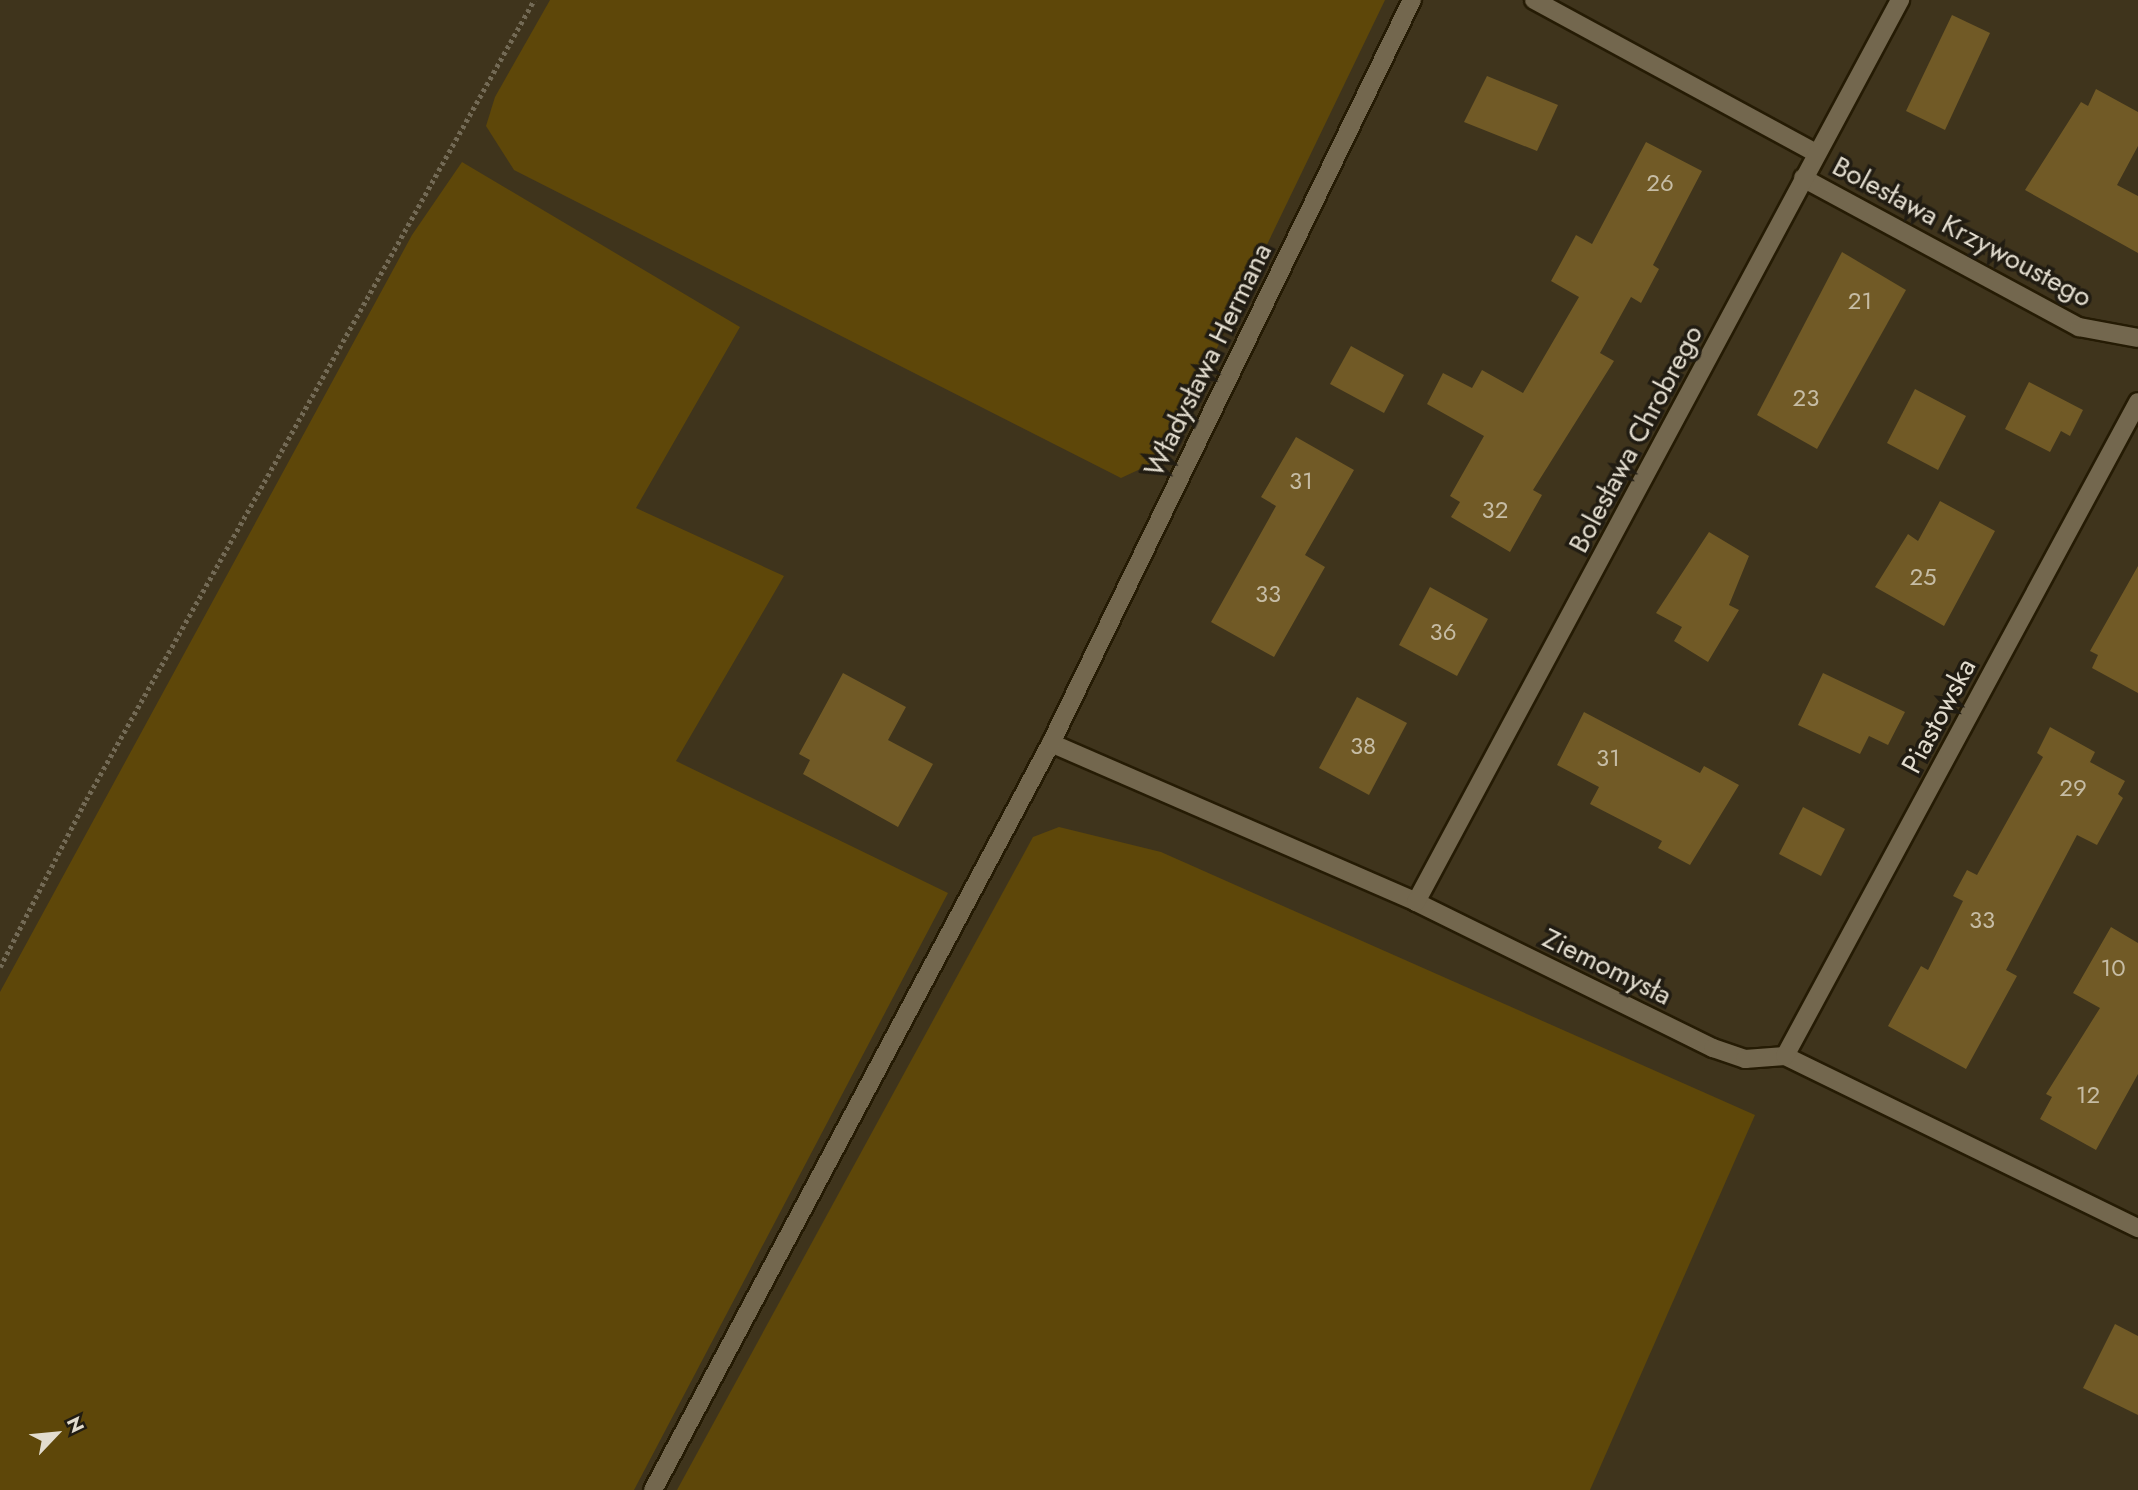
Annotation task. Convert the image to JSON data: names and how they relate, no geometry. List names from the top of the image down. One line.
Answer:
{"streets":{"street":["Bolesława Krzywoustego","Władysława Hermana","Bolesława Chrobrego","Piastowska","Ziemomysła"]},"crossings":[["Bolesława Krzywoustego","Bolesława Chrobrego"],["Władysława Hermana","Ziemomysła"],["Bolesława Chrobrego","Ziemomysła"],["Piastowska","Ziemomysła"]],"house_numbers":["26","21","23","31","32","25","33","36","38","31","29","33","10","12"],"north":"top right"}
